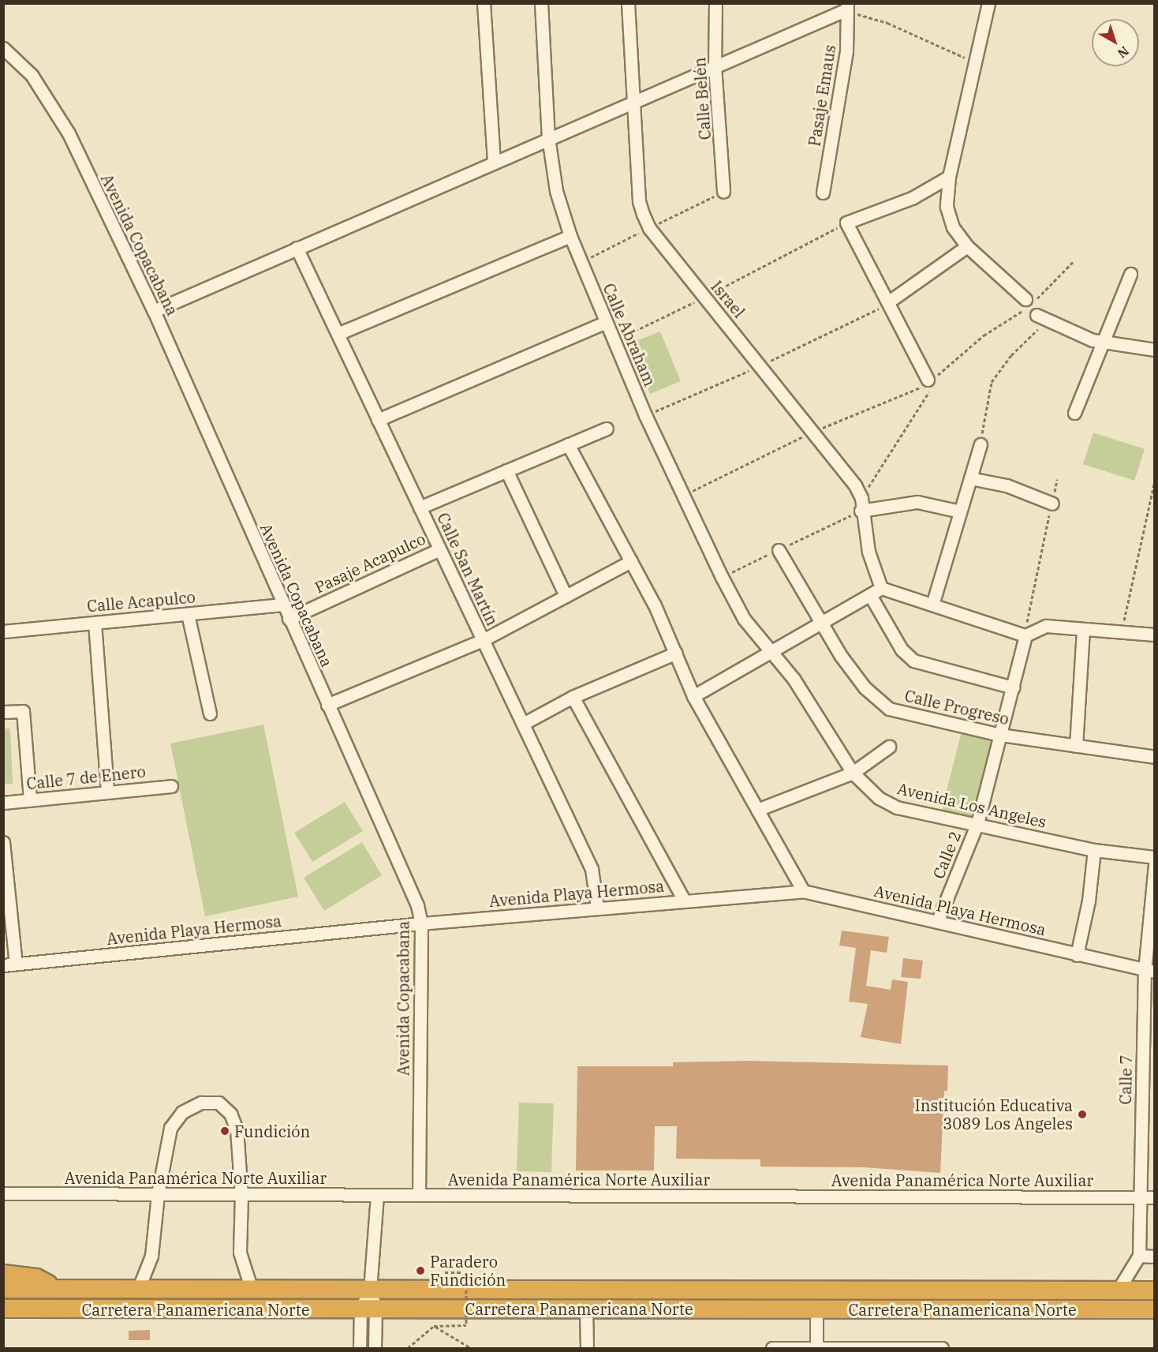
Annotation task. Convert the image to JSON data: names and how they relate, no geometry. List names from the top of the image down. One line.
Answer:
{"streets":{"highway":["Carretera Panamericana Norte"],"street":["Pasaje Emaus","Calle Belén","Avenida Copacabana","Israel","Calle Abraham","Pasaje Acapulco","Calle San Martín","Calle Acapulco","Calle Progreso","Calle 7 de Enero","Avenida Los Angeles","Calle 2","Avenida Playa Hermosa","Calle 7","Avenida Panamérica Norte Auxiliar"]},"crossings":[["Avenida Copacabana","Pasaje Acapulco"],["Avenida Copacabana","Calle Acapulco"],["Avenida Copacabana","Avenida Playa Hermosa"],["Avenida Copacabana","Avenida Panamérica Norte Auxiliar"],["Calle Abraham","Avenida Los Angeles"],["Pasaje Acapulco","Calle San Martín"],["Calle San Martín","Avenida Playa Hermosa"],["Calle Progreso","Calle 2"],["Avenida Los Angeles","Calle 2"],["Calle 2","Avenida Playa Hermosa"],["Avenida Playa Hermosa","Calle 7"],["Calle 7","Avenida Panamérica Norte Auxiliar"],["Calle 7","Carretera Panamericana Norte"]],"places":["Institución Educativa 3089 Los Angeles","Fundición","Paradero Fundición"],"north":"bottom right"}
